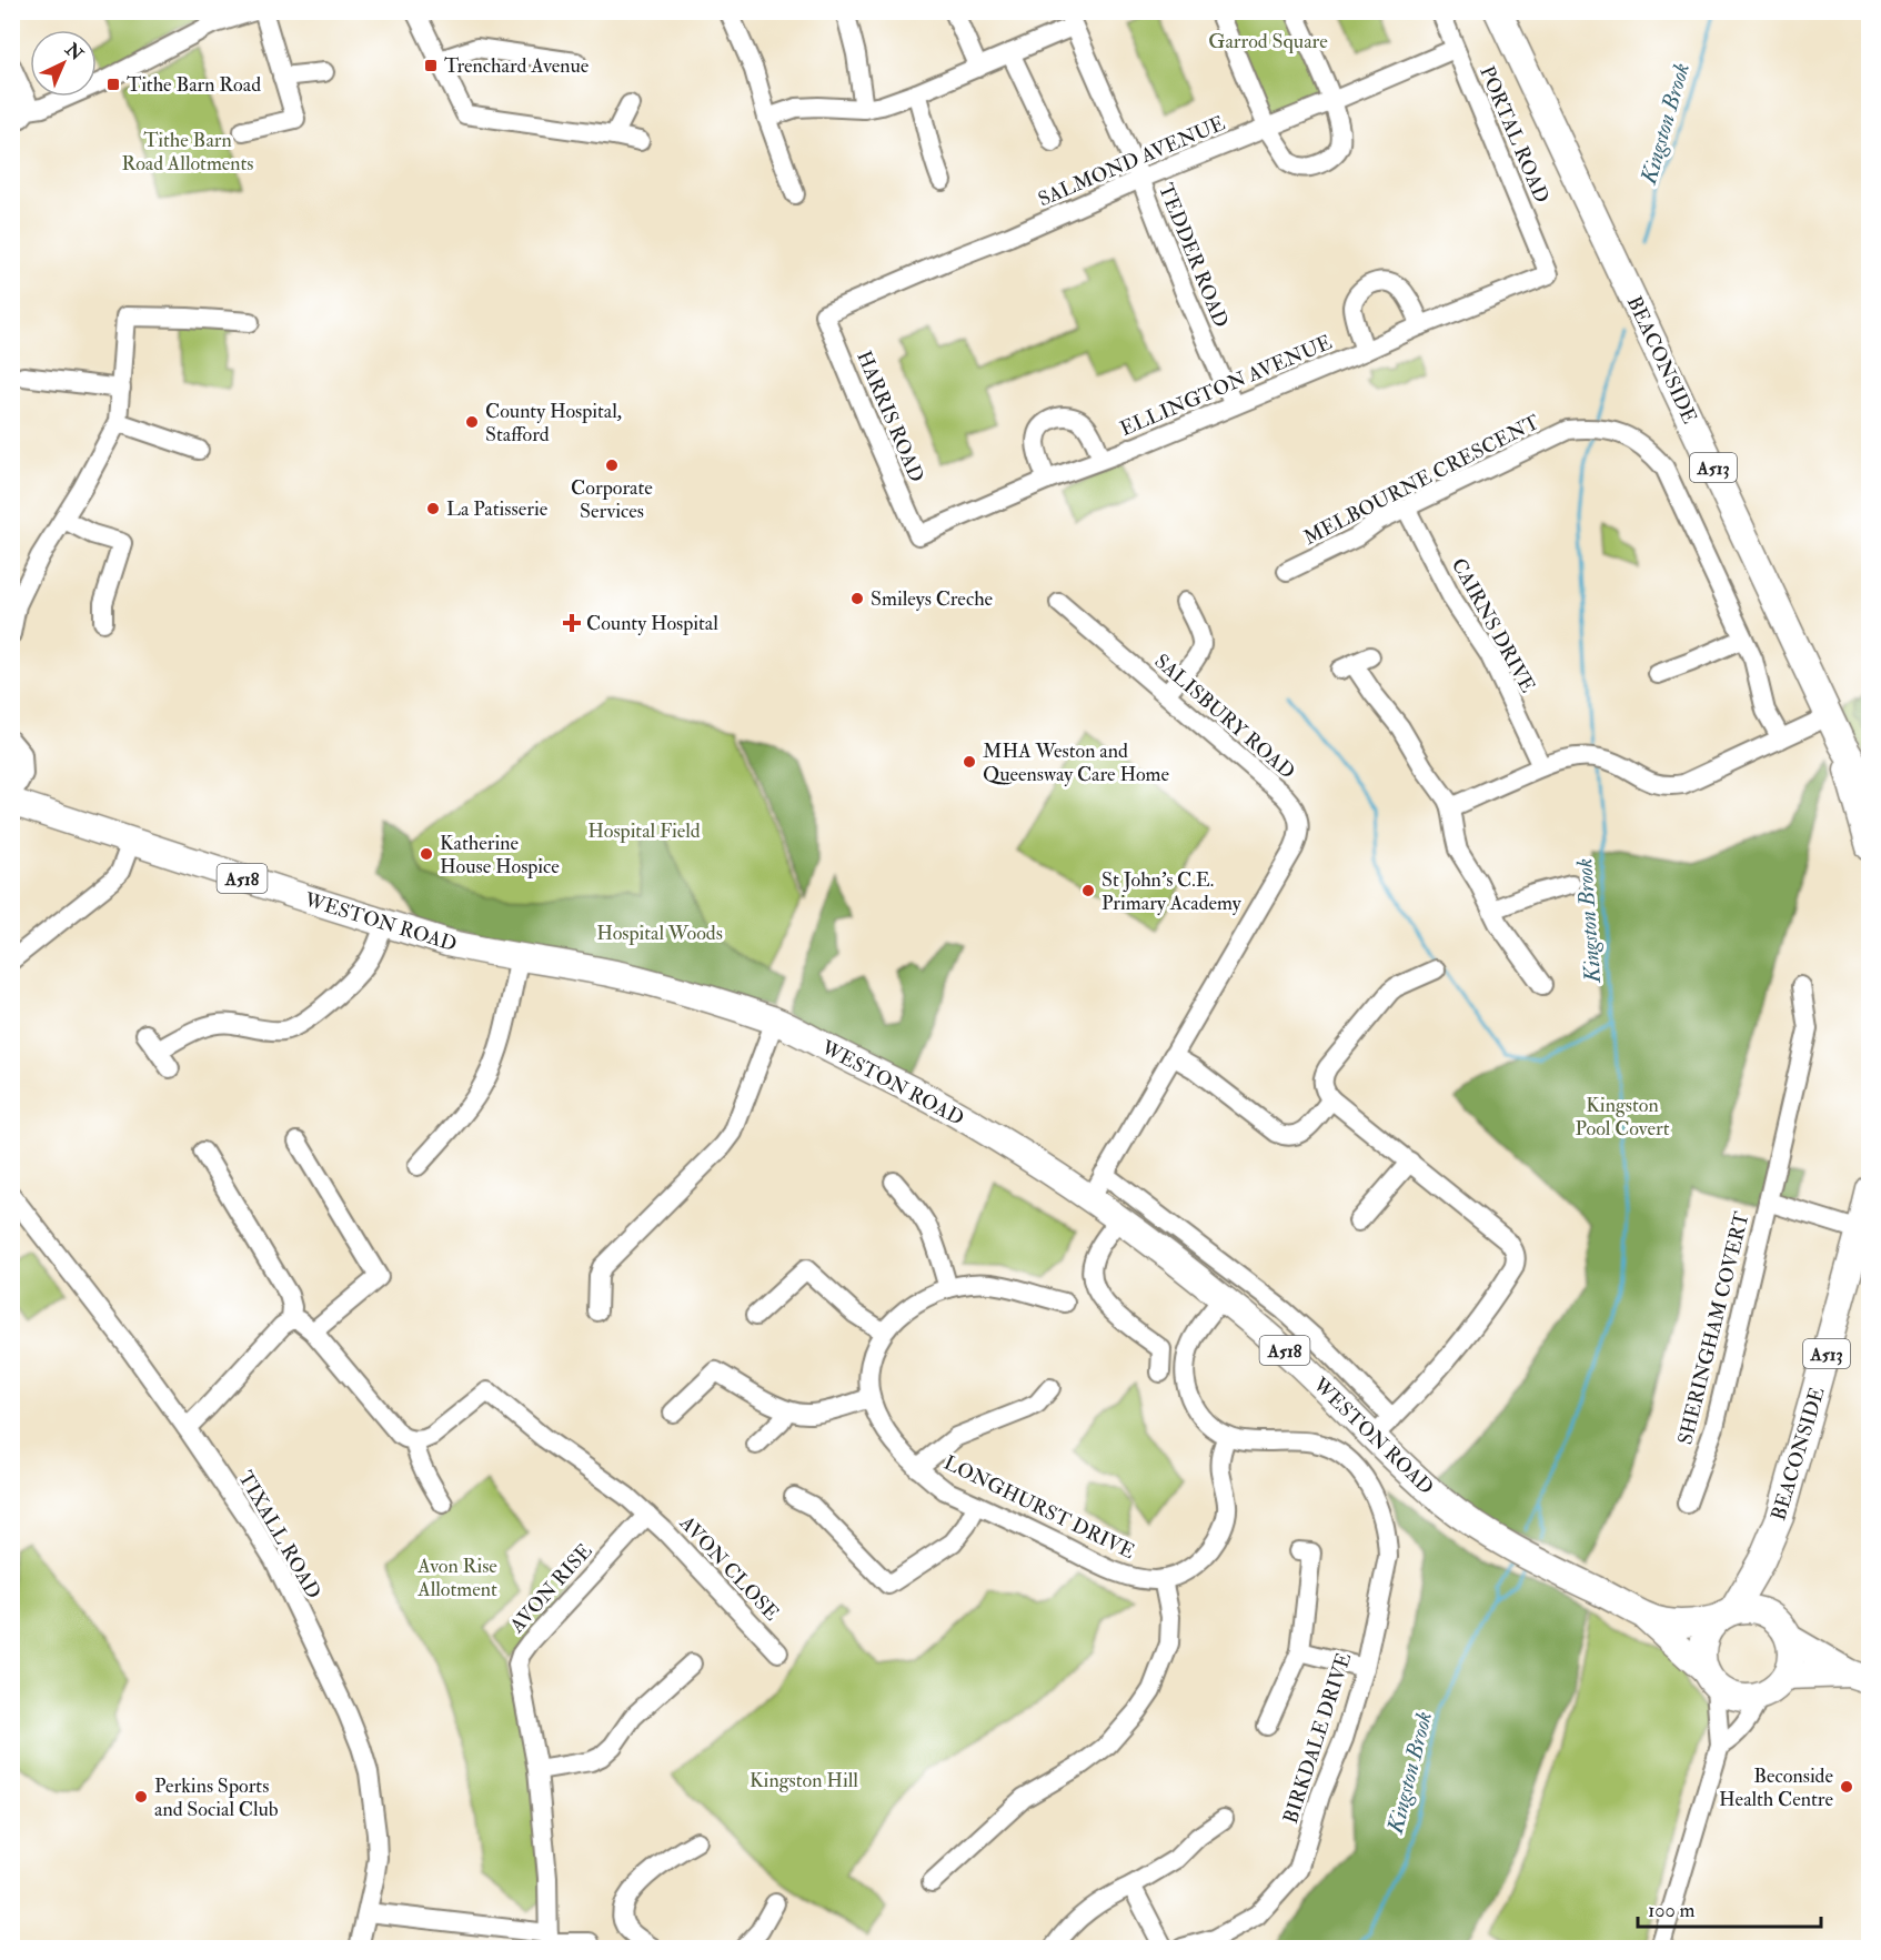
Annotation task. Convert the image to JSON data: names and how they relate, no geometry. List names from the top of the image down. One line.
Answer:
{"streets":{"highway":["BEACONSIDE","A513","A518","WESTON ROAD"],"street":["PORTAL ROAD","SALMOND AVENUE","TEDDER ROAD","ELLINGTON AVENUE","HARRIS ROAD","MELBOURNE CRESCENT","CAIRNS DRIVE","SALISBURY ROAD","SHERINGHAM COVERT","LONGHURST DRIVE","TIXALL ROAD","AVON CLOSE","AVON RISE","BIRKDALE DRIVE"]},"crossings":[["PORTAL ROAD","SALMOND AVENUE"],["PORTAL ROAD","ELLINGTON AVENUE"],["SALMOND AVENUE","TEDDER ROAD"],["SALMOND AVENUE","HARRIS ROAD"],["TEDDER ROAD","ELLINGTON AVENUE"],["BEACONSIDE","WESTON ROAD"],["BEACONSIDE","SHERINGHAM COVERT"],["ELLINGTON AVENUE","HARRIS ROAD"],["MELBOURNE CRESCENT","CAIRNS DRIVE"],["SALISBURY ROAD","WESTON ROAD"],["WESTON ROAD","BIRKDALE DRIVE"],["AVON CLOSE","AVON RISE"]],"water":["Kingston Brook"],"parks":["Garrod Square","Tithe Barn Road Allotments","Hospital Field","Hospital Woods","Kingston Pool Covert","Avon Rise Allotment","Kingston Hill"],"places":{"transit":["Trenchard Avenue","Tithe Barn Road"],"other":["County Hospital, Stafford","Corporate Services","La Patisserie","Smileys Creche","MHA Weston and Queensway Care Home","Katherine House Hospice","St John's C.E. Primary Academy","Beconside Health Centre","Perkins Sports and Social Club"],"health":["County Hospital"]},"scale_bar":"100 m","north":"top right"}
